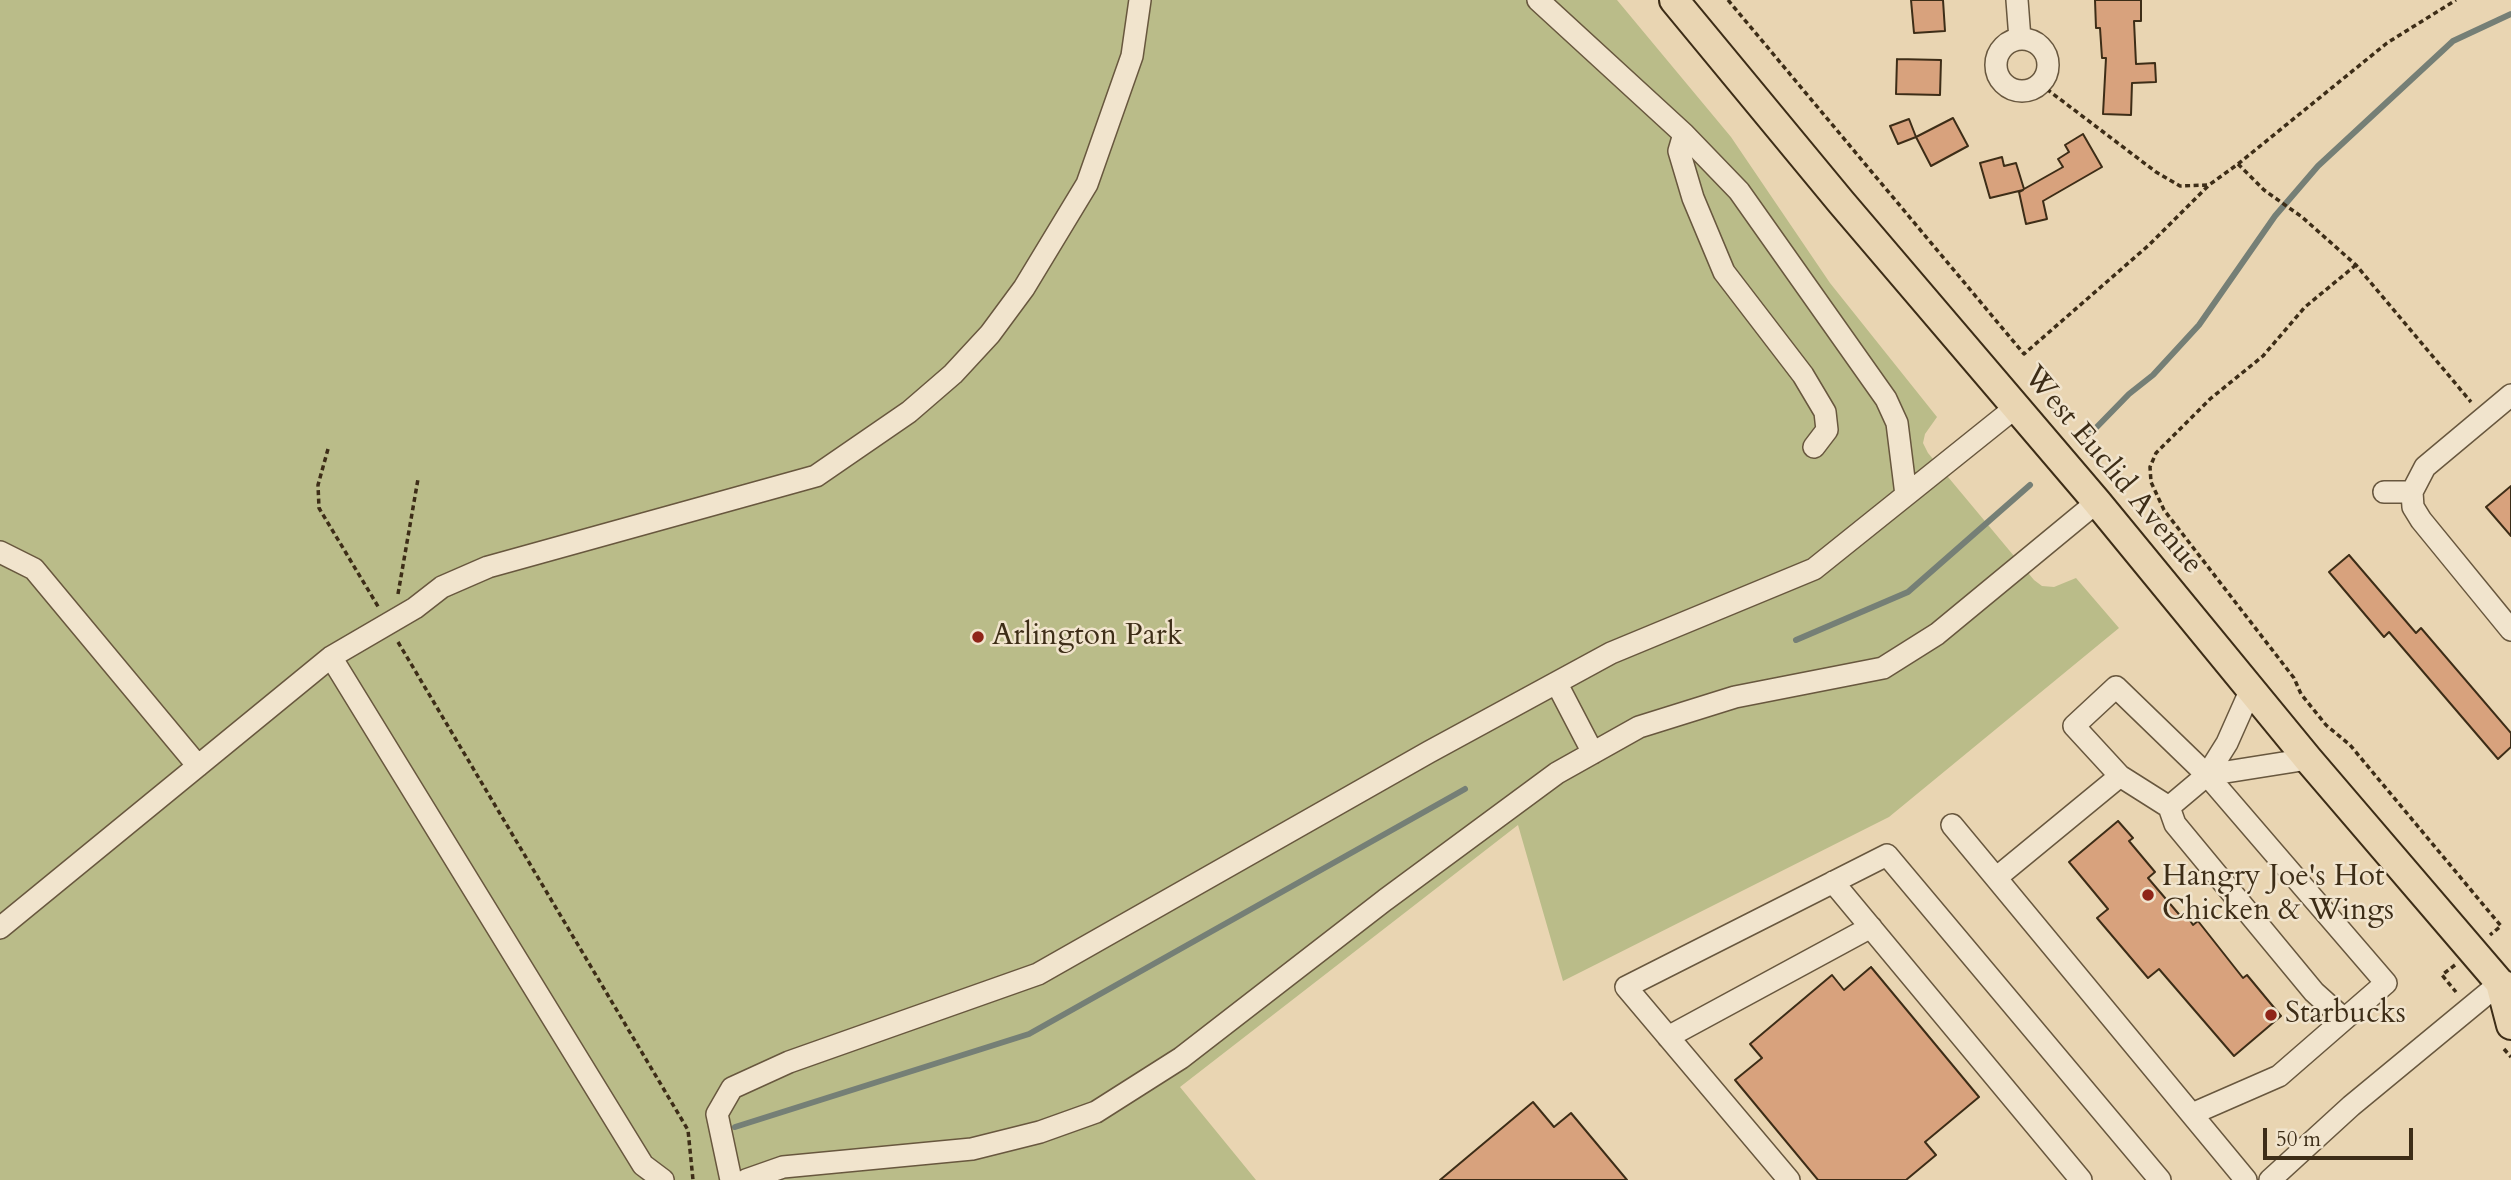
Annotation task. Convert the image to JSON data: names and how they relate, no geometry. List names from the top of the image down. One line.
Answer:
{"streets":{"main road":["West Euclid Avenue"]},"places":["Arlington Park","Hangry Joe's Hot Chicken & Wings","Starbucks"],"scale_bar":"50 m"}
